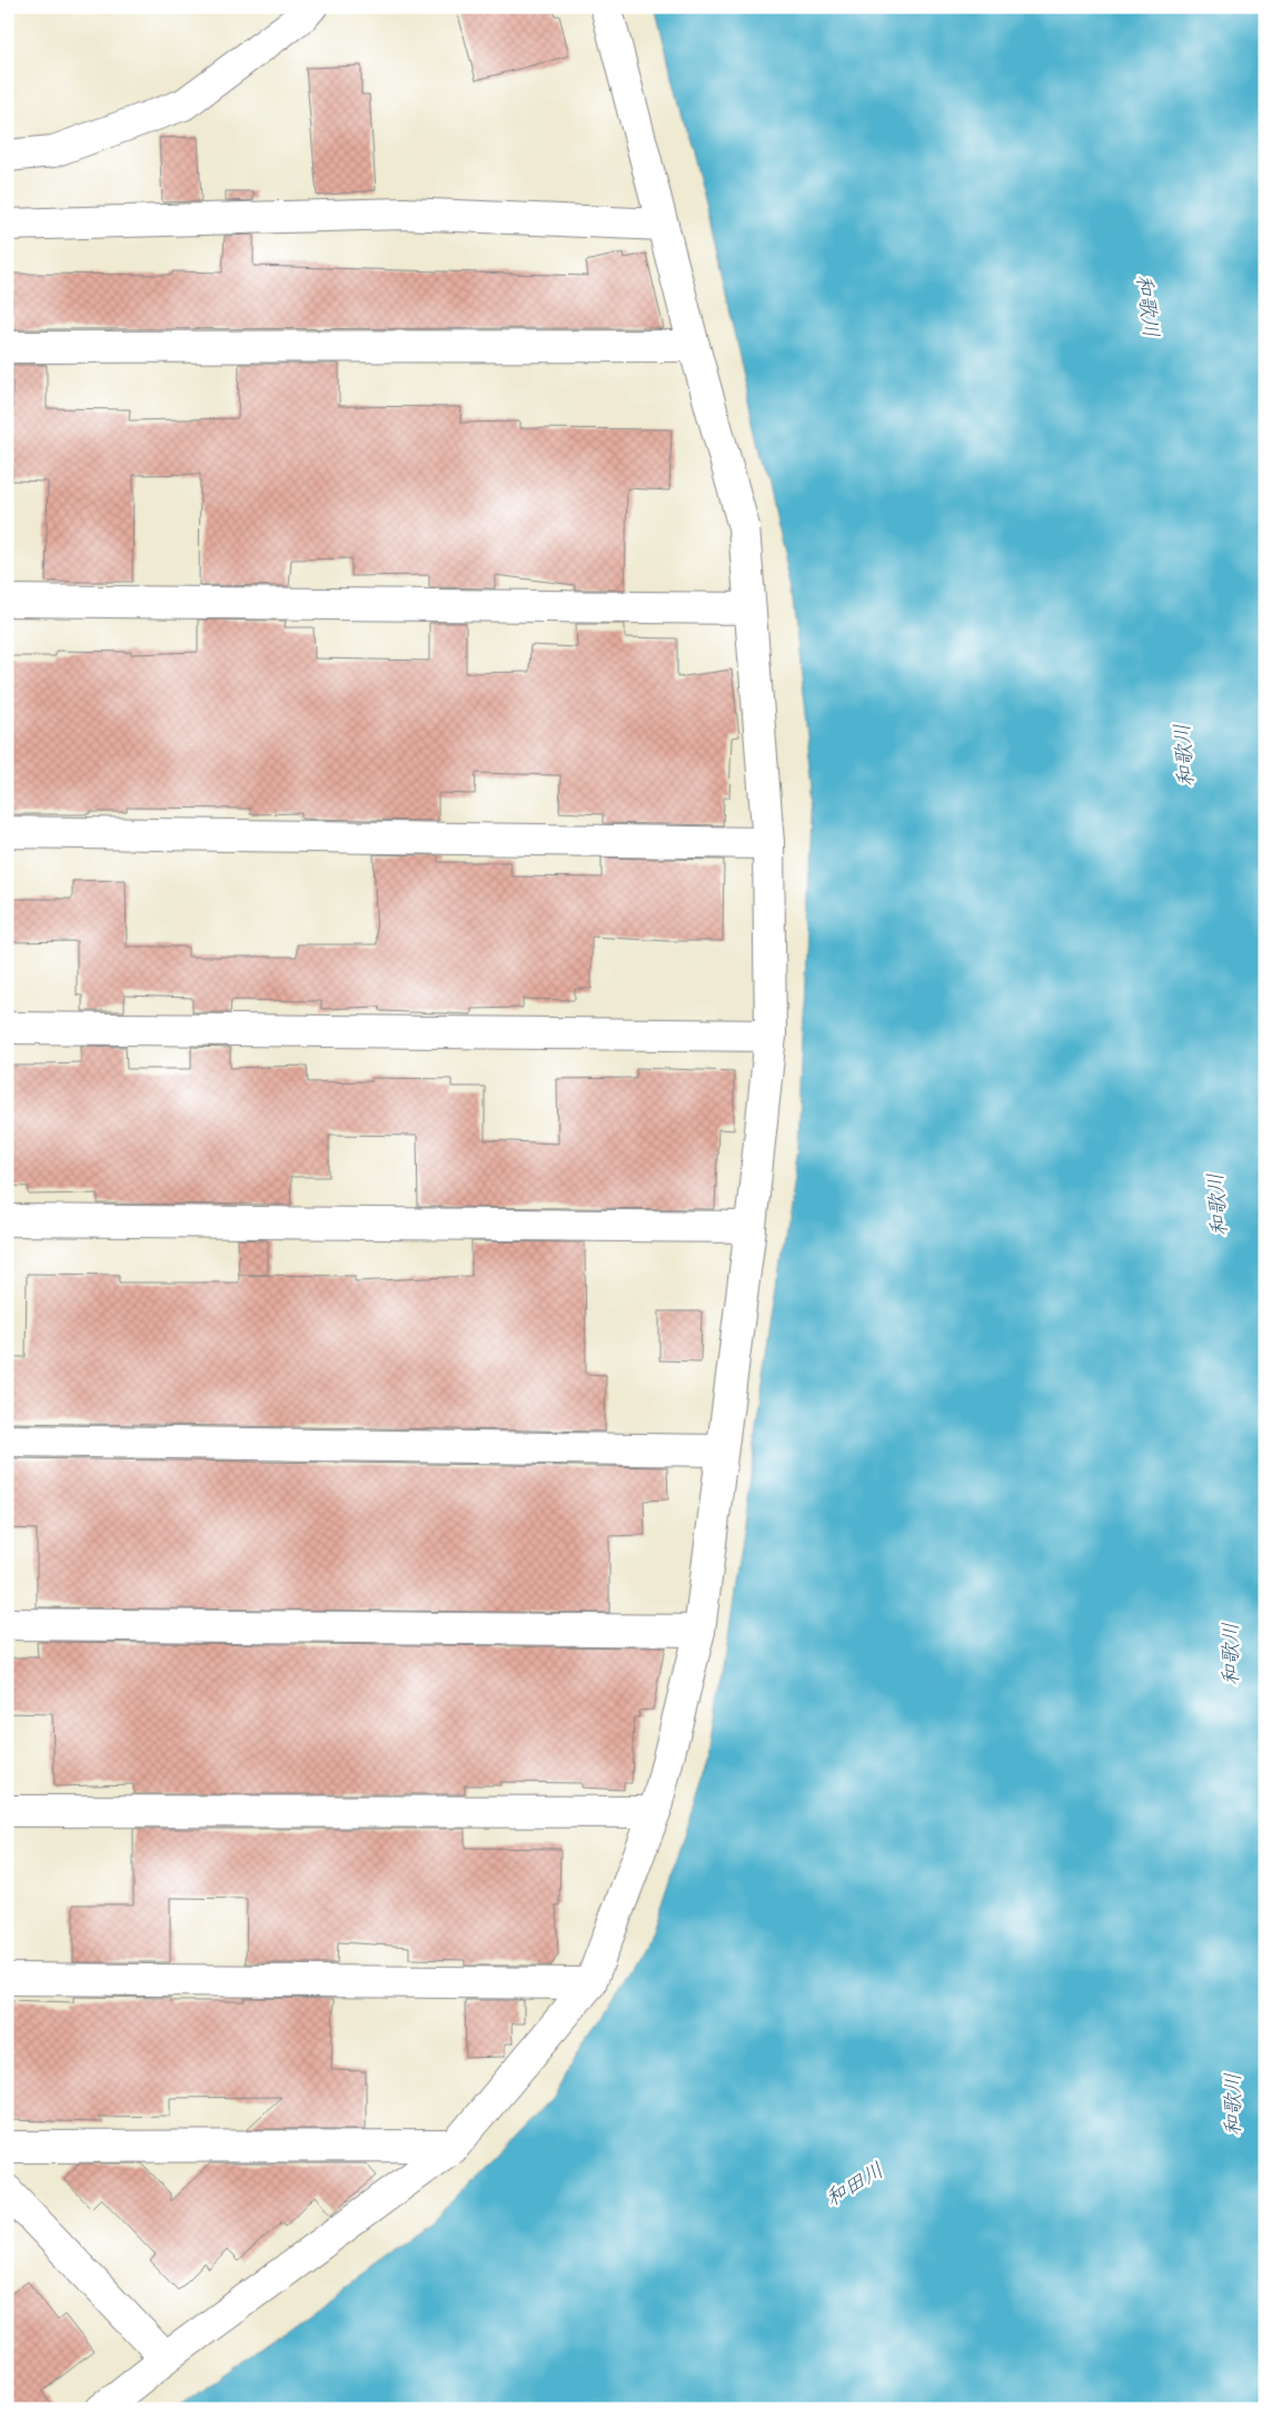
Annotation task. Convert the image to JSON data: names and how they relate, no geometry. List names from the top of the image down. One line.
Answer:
{"water":["和歌川","和田川"]}
